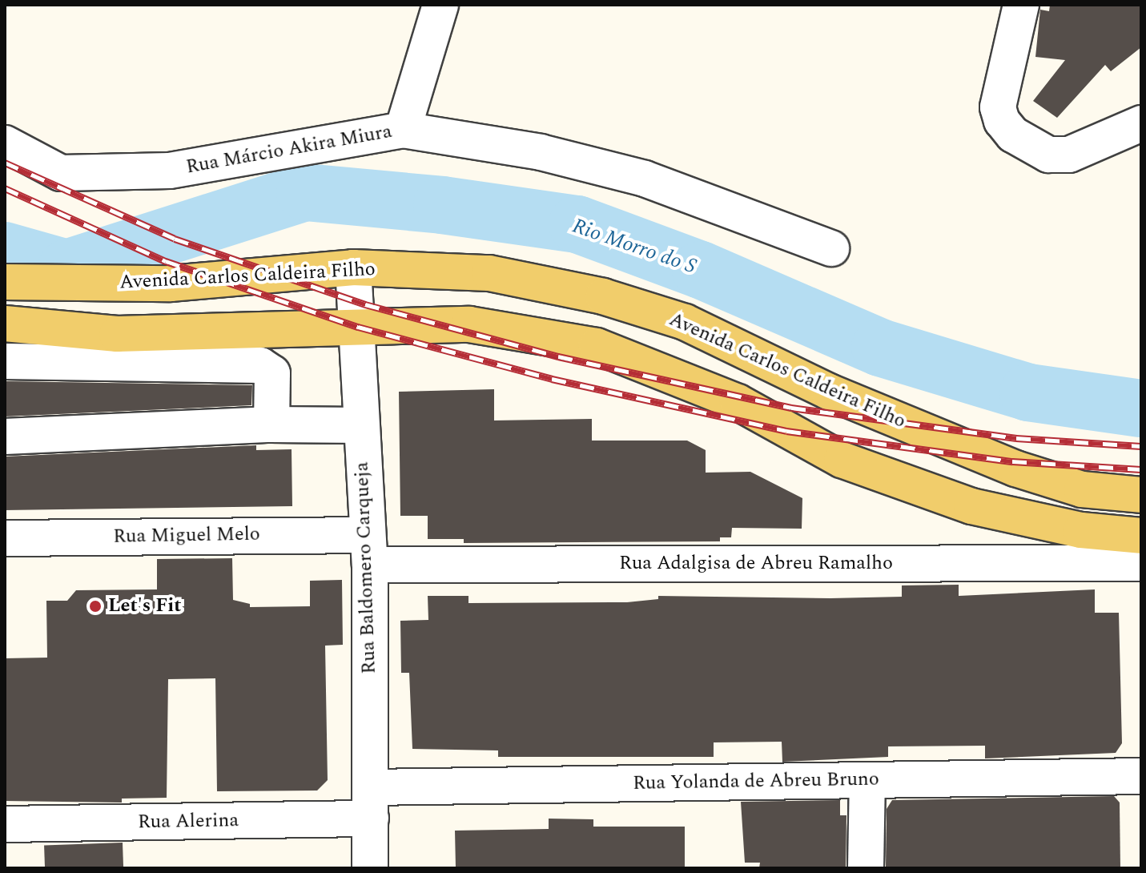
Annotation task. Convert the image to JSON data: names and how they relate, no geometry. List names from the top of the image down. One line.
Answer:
{"streets":{"main road":["Avenida Carlos Caldeira Filho"],"street":["Rua Márcio Akira Miura","Rua Miguel Melo","Rua Adalgisa de Abreu Ramalho","Rua Baldomero Carqueja","Rua Yolanda de Abreu Bruno","Rua Alerina"]},"crossings":[["Avenida Carlos Caldeira Filho","Rua Baldomero Carqueja"],["Rua Miguel Melo","Rua Adalgisa de Abreu Ramalho"],["Rua Miguel Melo","Rua Baldomero Carqueja"],["Rua Adalgisa de Abreu Ramalho","Rua Baldomero Carqueja"],["Rua Baldomero Carqueja","Rua Yolanda de Abreu Bruno"],["Rua Baldomero Carqueja","Rua Alerina"],["Rua Yolanda de Abreu Bruno","Rua Alerina"]],"water":["Rio Morro do S"],"places":["Let's Fit"]}
